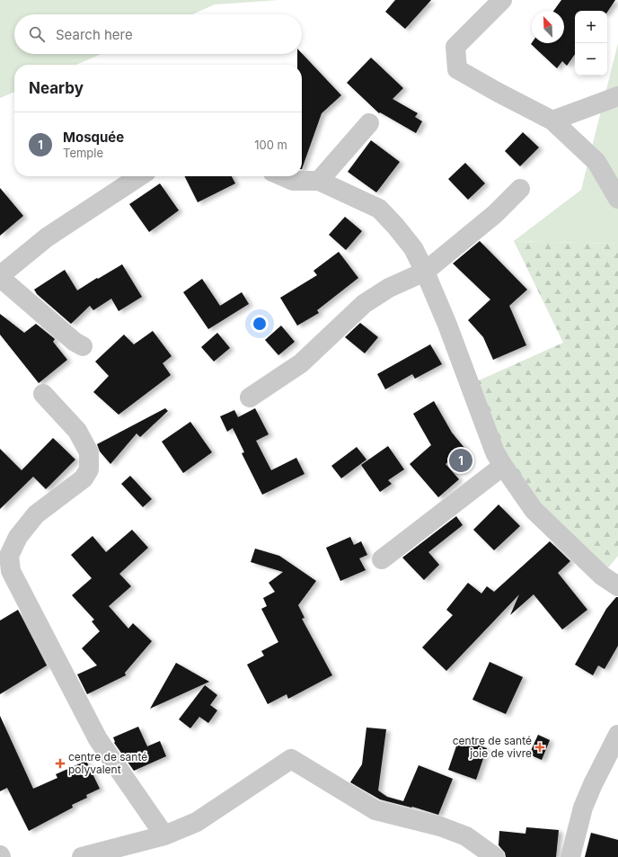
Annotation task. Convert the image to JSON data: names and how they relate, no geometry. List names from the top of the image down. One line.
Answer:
{"places":{"health":["centre de santé joie de vivre","centre de santé polyvalent"]},"north":"top left","page":{"map_buttons":["+","−"],"search":"Search here","heading":"Nearby","list":[{"mark":"1","name":"Mosquée","note":"Temple","value":"100 m"}],"pins":"1"}}
